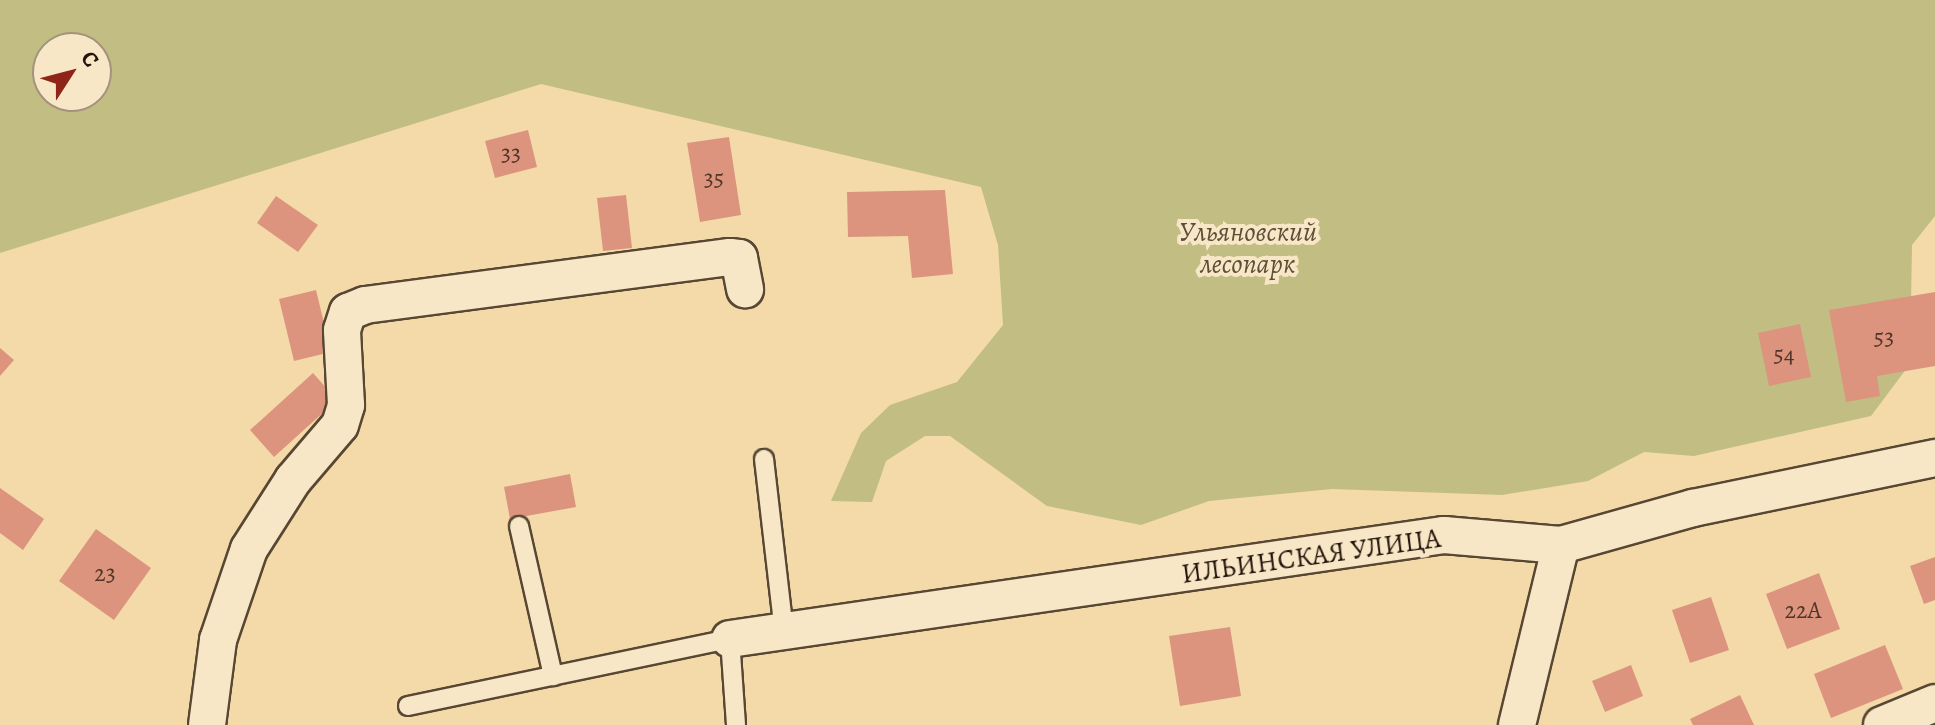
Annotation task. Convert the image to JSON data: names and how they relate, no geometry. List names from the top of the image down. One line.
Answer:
{"streets":{"street":["ИЛЬИНСКАЯ УЛИЦА"]},"parks":["Ульяновский лесопарк"],"house_numbers":["33","35","53","54","23","22А"],"north":"top right"}
